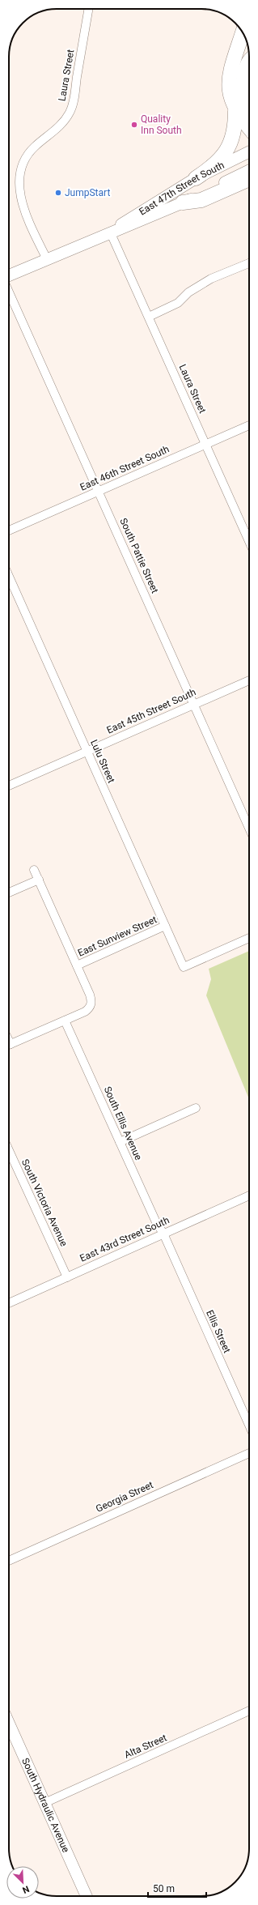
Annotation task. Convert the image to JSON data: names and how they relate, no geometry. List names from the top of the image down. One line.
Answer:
{"streets":{"main road":["East 47th Street South","South Hydraulic Avenue"],"street":["Laura Street","East 46th Street South","South Pattie Street","East 45th Street South","Lulu Street","East Sunview Street","South Ellis Avenue","South Victoria Avenue","East 43rd Street South","Ellis Street","Georgia Street","Alta Street"]},"crossings":[["Laura Street","East 47th Street South"],["Laura Street","East 46th Street South"],["East 46th Street South","South Pattie Street"],["South Pattie Street","East 45th Street South"],["East 45th Street South","Lulu Street"],["Lulu Street","East Sunview Street"],["South Ellis Avenue","East 43rd Street South"],["South Ellis Avenue","Ellis Street"],["South Victoria Avenue","East 43rd Street South"],["East 43rd Street South","Ellis Street"],["Alta Street","South Hydraulic Avenue"]],"places":["Quality Inn South","JumpStart"],"scale_bar":"50 m","north":"bottom right"}
